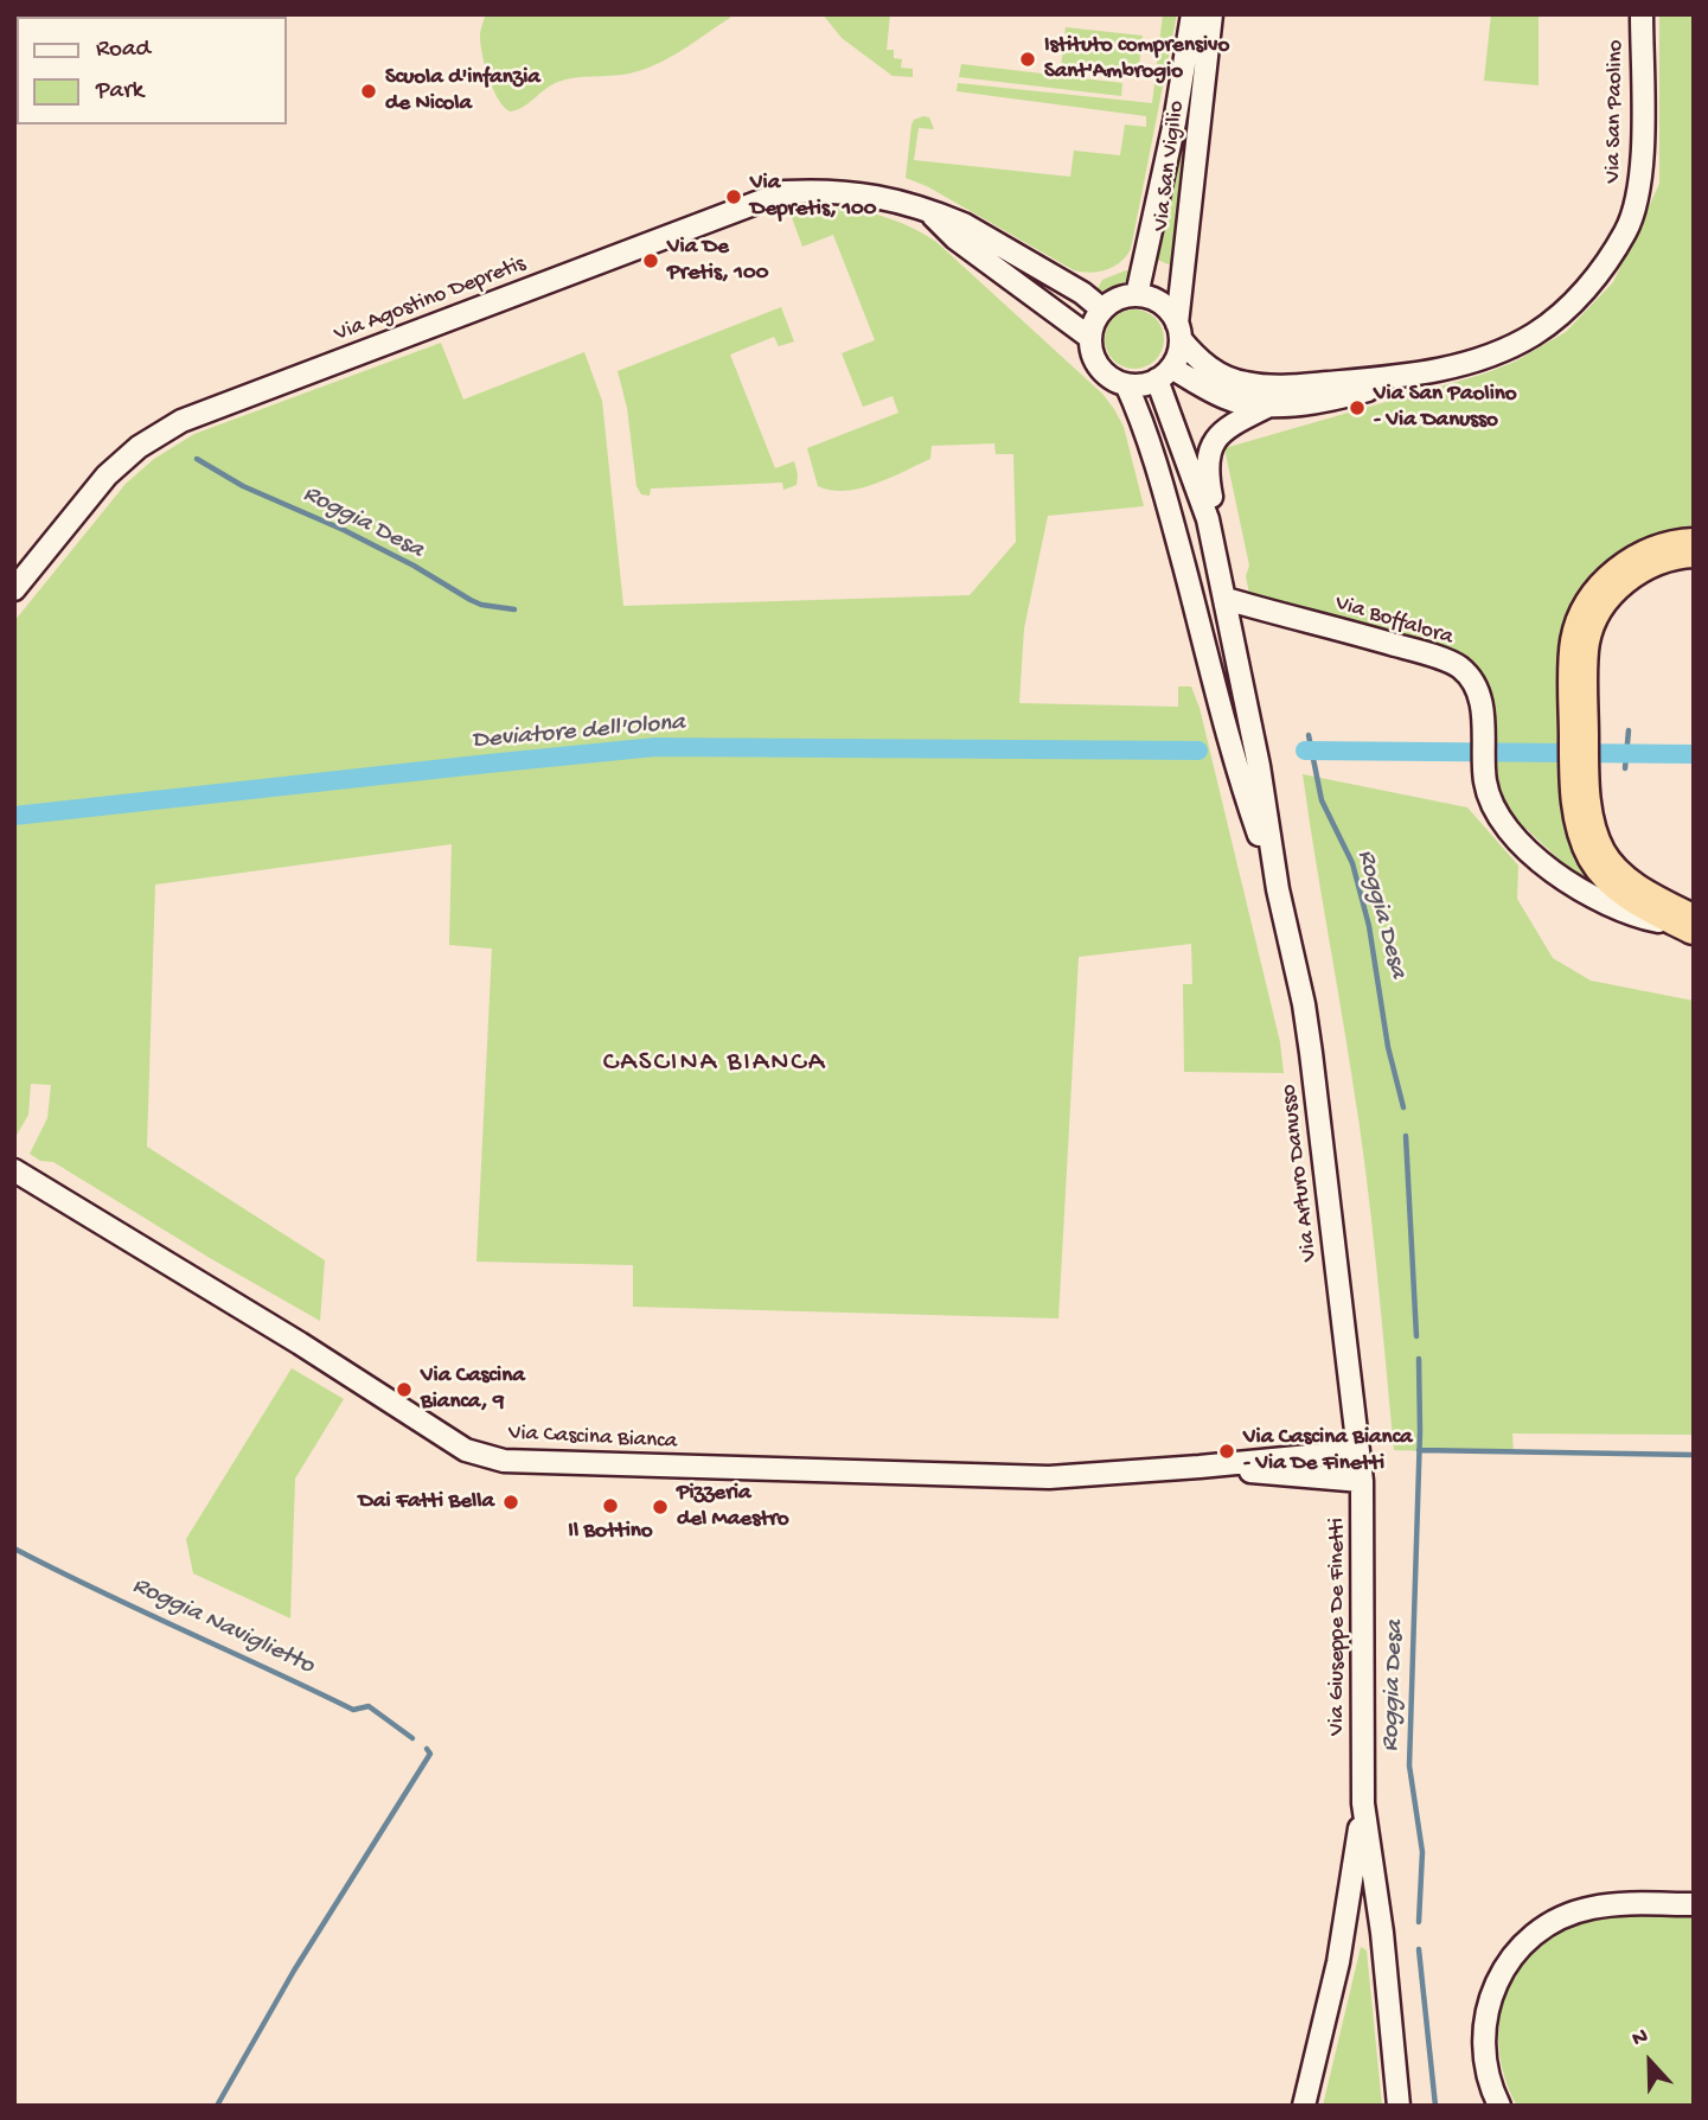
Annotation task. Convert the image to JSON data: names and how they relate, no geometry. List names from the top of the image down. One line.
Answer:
{"streets":{"street":["Via San Paolino","Via San Vigilio","Via Agostino Depretis","Via Boffalora","Via Arturo Danusso","Via Cascina Bianca","Via Giuseppe De Finetti"]},"crossings":[["Via San Paolino","Via San Vigilio"],["Via San Paolino","Via Agostino Depretis"],["Via San Paolino","Via Arturo Danusso"],["Via San Vigilio","Via Agostino Depretis"],["Via San Vigilio","Via Arturo Danusso"],["Via Agostino Depretis","Via Arturo Danusso"],["Via Boffalora","Via Arturo Danusso"],["Via Arturo Danusso","Via Cascina Bianca"],["Via Arturo Danusso","Via Giuseppe De Finetti"],["Via Cascina Bianca","Via Giuseppe De Finetti"]],"districts":["CASCINA BIANCA"],"water":["Roggia Desa","Deviatore dell'Olona","Roggia Naviglietto"],"places":["Istituto comprensivo Sant'Ambrogio","Scuola d'infanzia de Nicola","Via Depretis, 100","Via De Pretis, 100","Via San Paolino - Via Danusso","Via Cascina Bianca, 9","Via Cascina Bianca - Via De Finetti","Dai Fatti Bella","Il Bottino","Pizzeria del Maestro"],"legend":["Road","Park"],"north":"top"}
